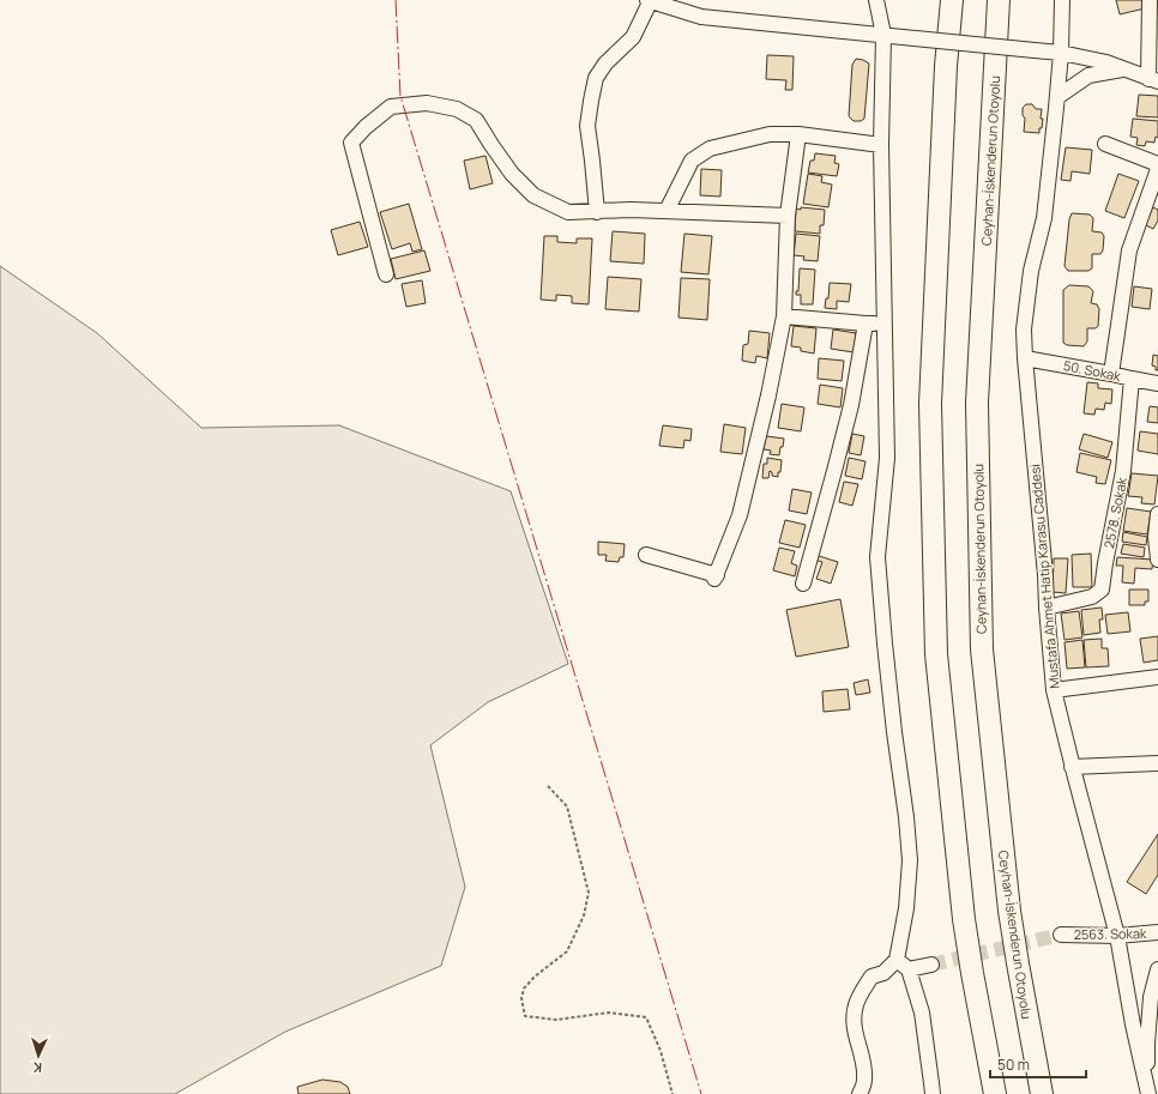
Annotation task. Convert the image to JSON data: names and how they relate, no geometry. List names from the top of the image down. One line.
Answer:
{"streets":{"highway":["Ceyhan-İskenderun Otoyolu"],"street":["50. Sokak","2578. Sokak","Mustafa Ahmet Hatip Karasu Caddesi","2563. Sokak"]},"crossings":[["50. Sokak","2578. Sokak"],["50. Sokak","Mustafa Ahmet Hatip Karasu Caddesi"],["2578. Sokak","Mustafa Ahmet Hatip Karasu Caddesi"],["Mustafa Ahmet Hatip Karasu Caddesi","2563. Sokak"]],"scale_bar":"50 m","north":"bottom"}
